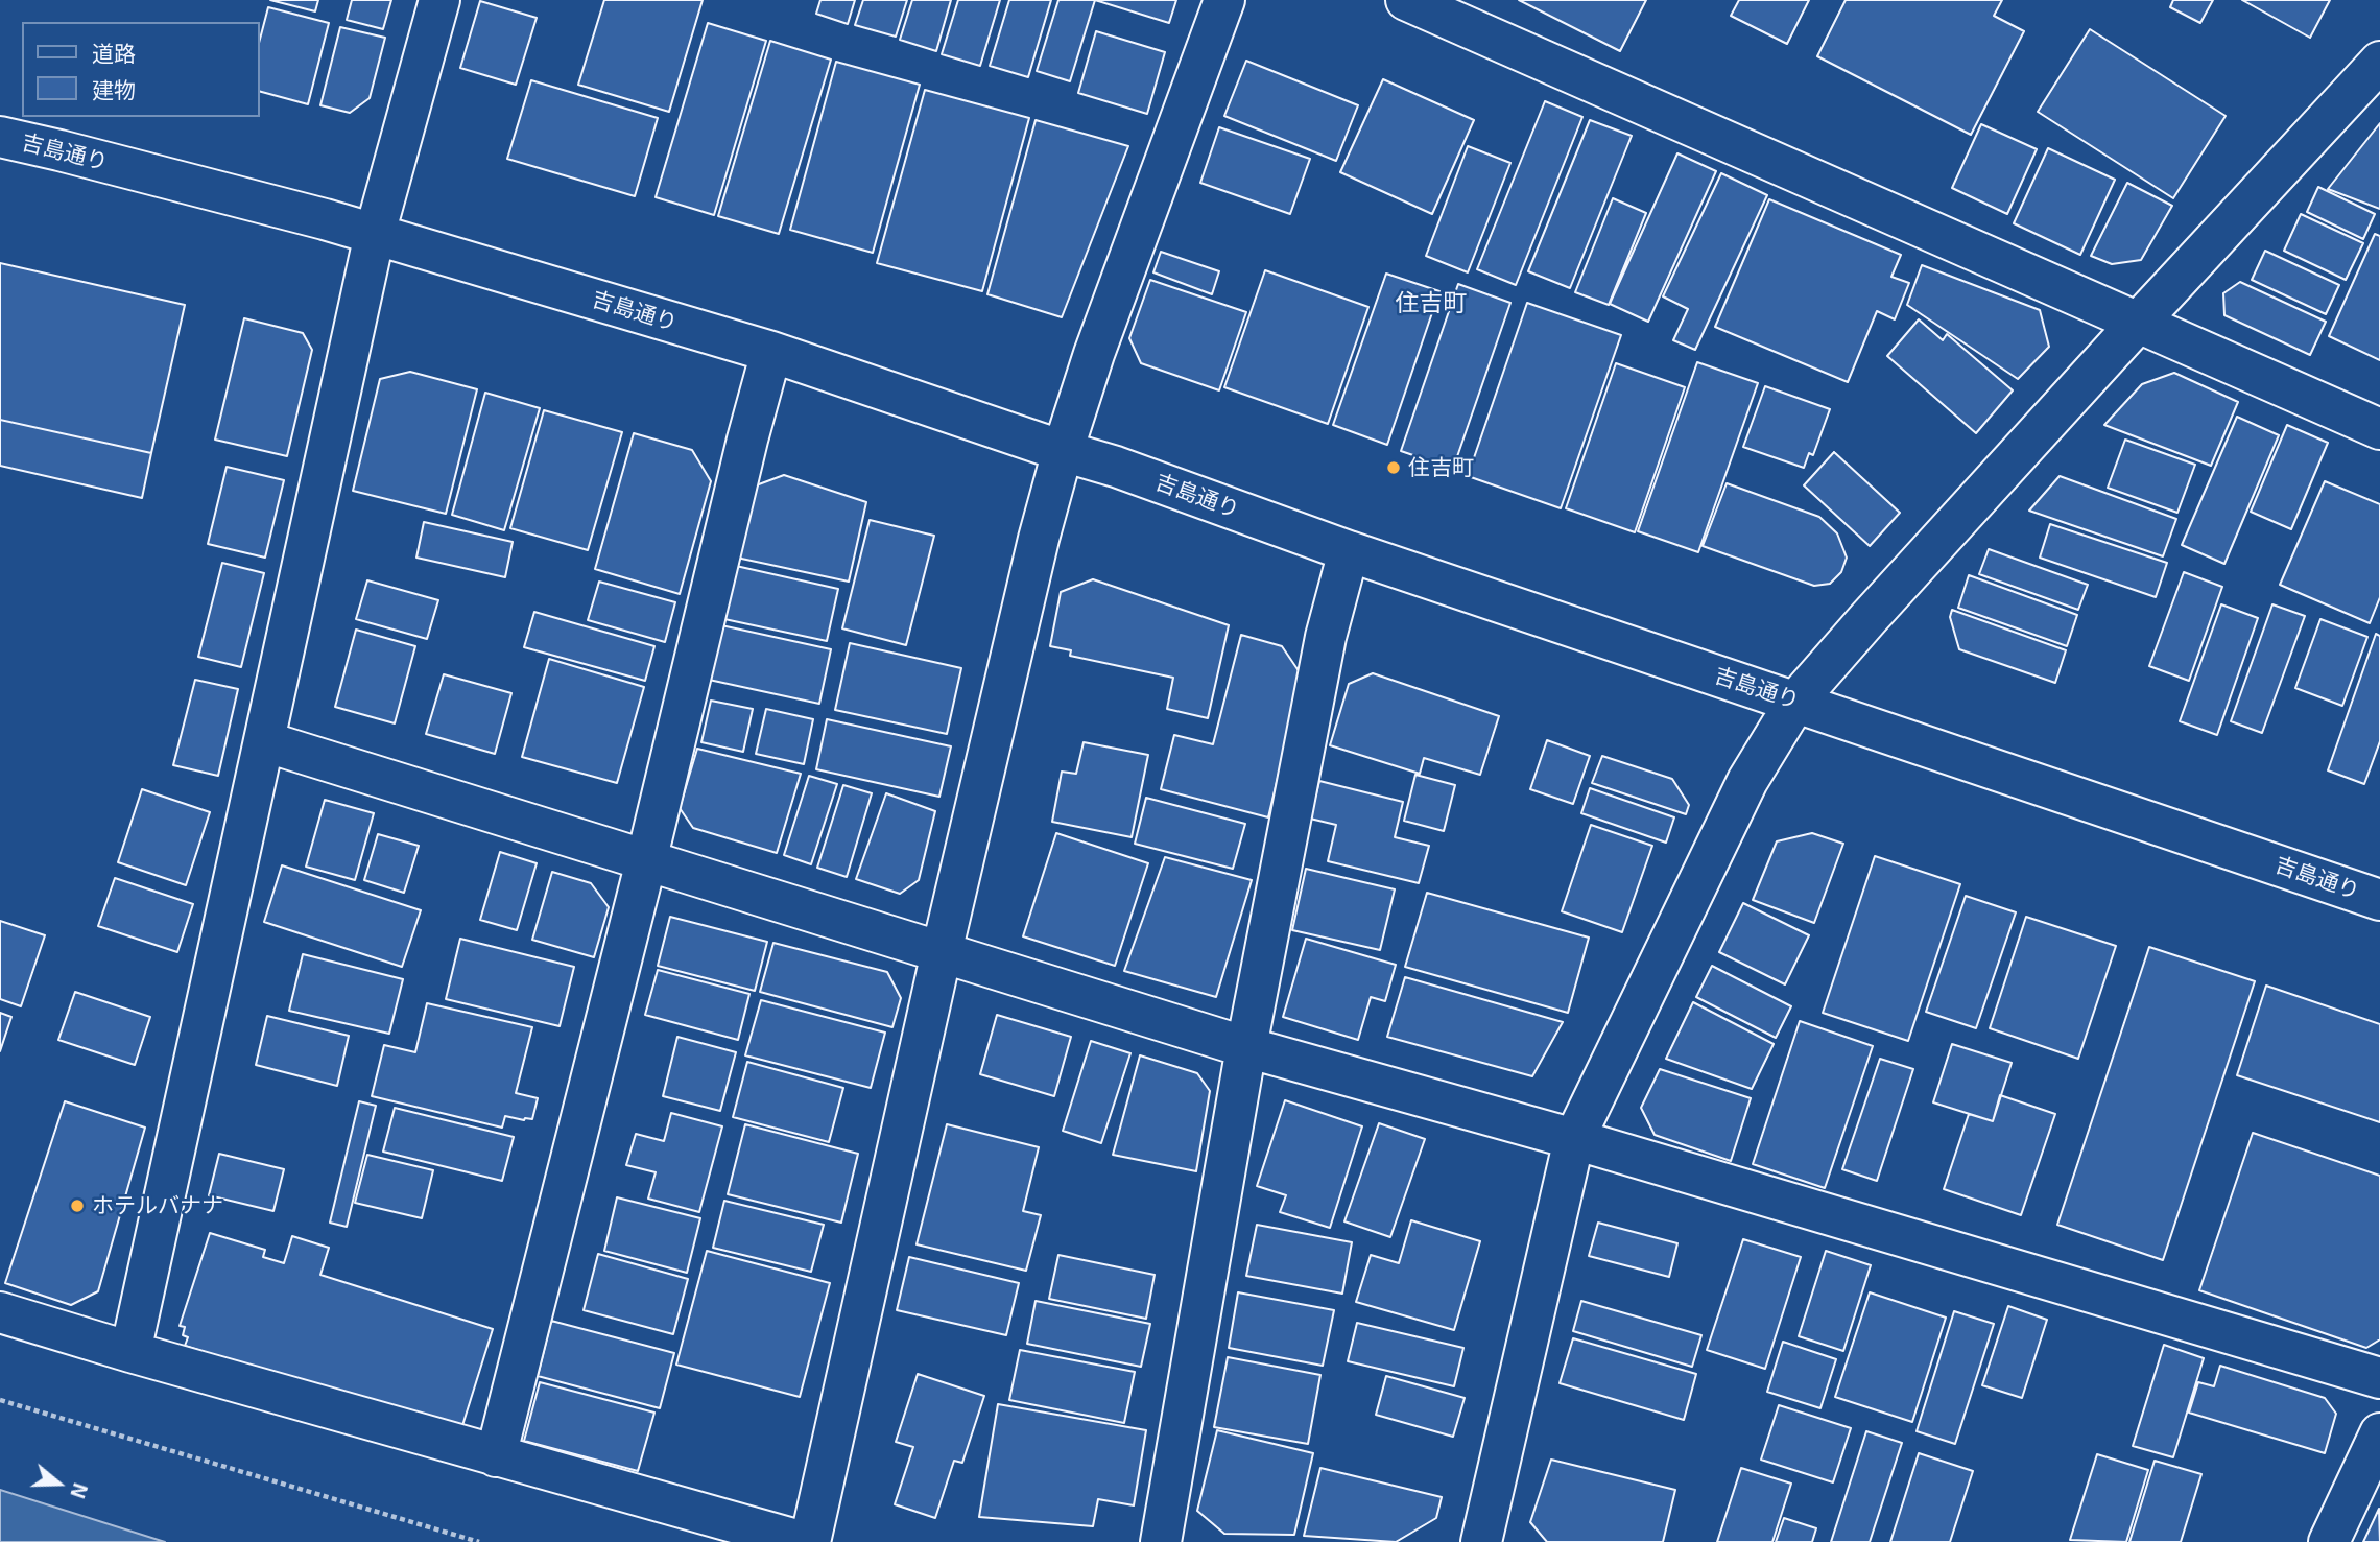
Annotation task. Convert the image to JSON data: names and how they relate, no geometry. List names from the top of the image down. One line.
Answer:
{"streets":{"street":["吉島通り"]},"districts":["住吉町"],"places":["住吉町","ホテルバナナ"],"legend":["道路","建物"],"north":"right"}
